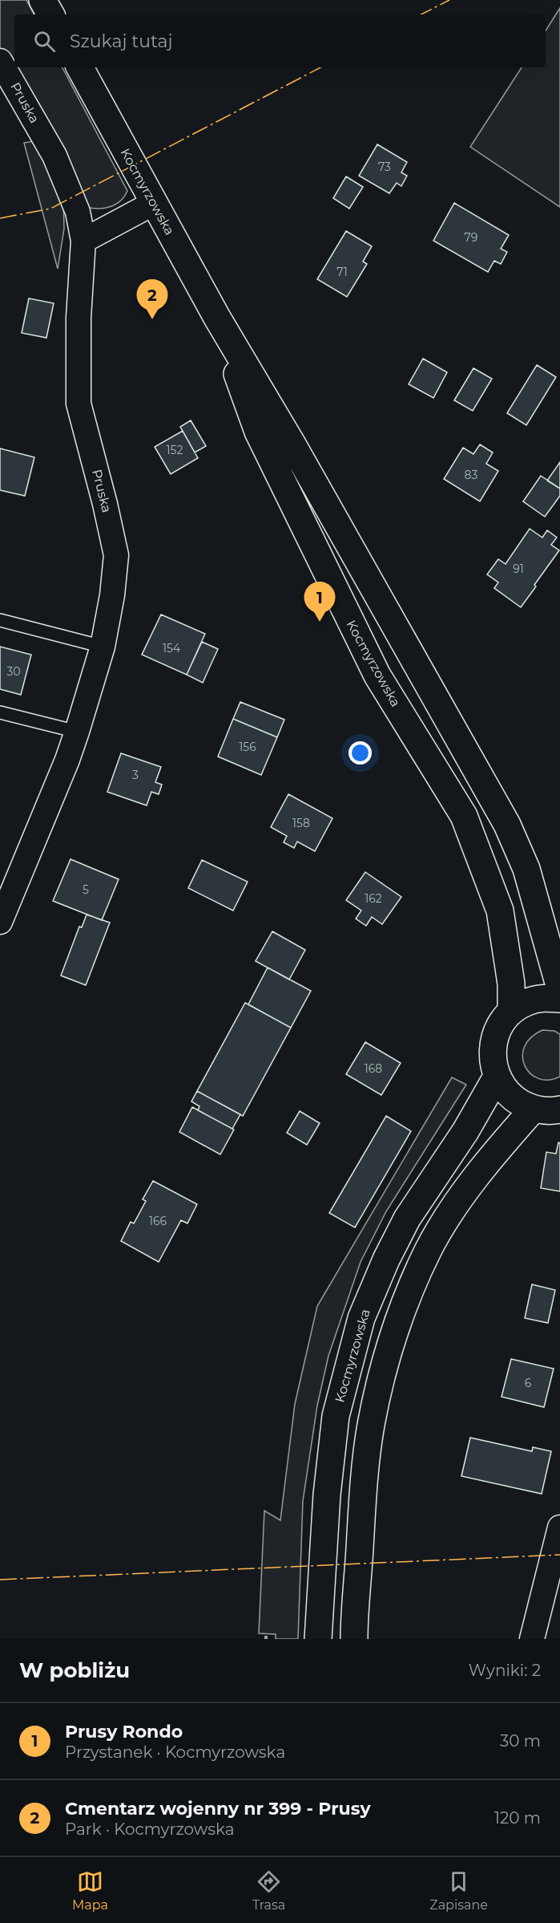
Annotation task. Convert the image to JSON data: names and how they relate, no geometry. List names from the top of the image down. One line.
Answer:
{"streets":{"main road":["Kocmyrzowska"],"street":["Pruska"]},"house_numbers":["73","79","71","152","83","91","154","30","156","3","158","5","162","168","166","6"],"page":{"search":"Szukaj tutaj","pins":["2","1"],"heading":["W pobliżu","Wyniki: 2"],"list":[{"mark":"1","name":"Prusy Rondo","note":"Przystanek · Kocmyrzowska","value":"30 m"},{"mark":"2","name":"Cmentarz wojenny nr 399 - Prusy","note":"Park · Kocmyrzowska","value":"120 m"}],"nav":["Mapa","Trasa","Zapisane"]}}
